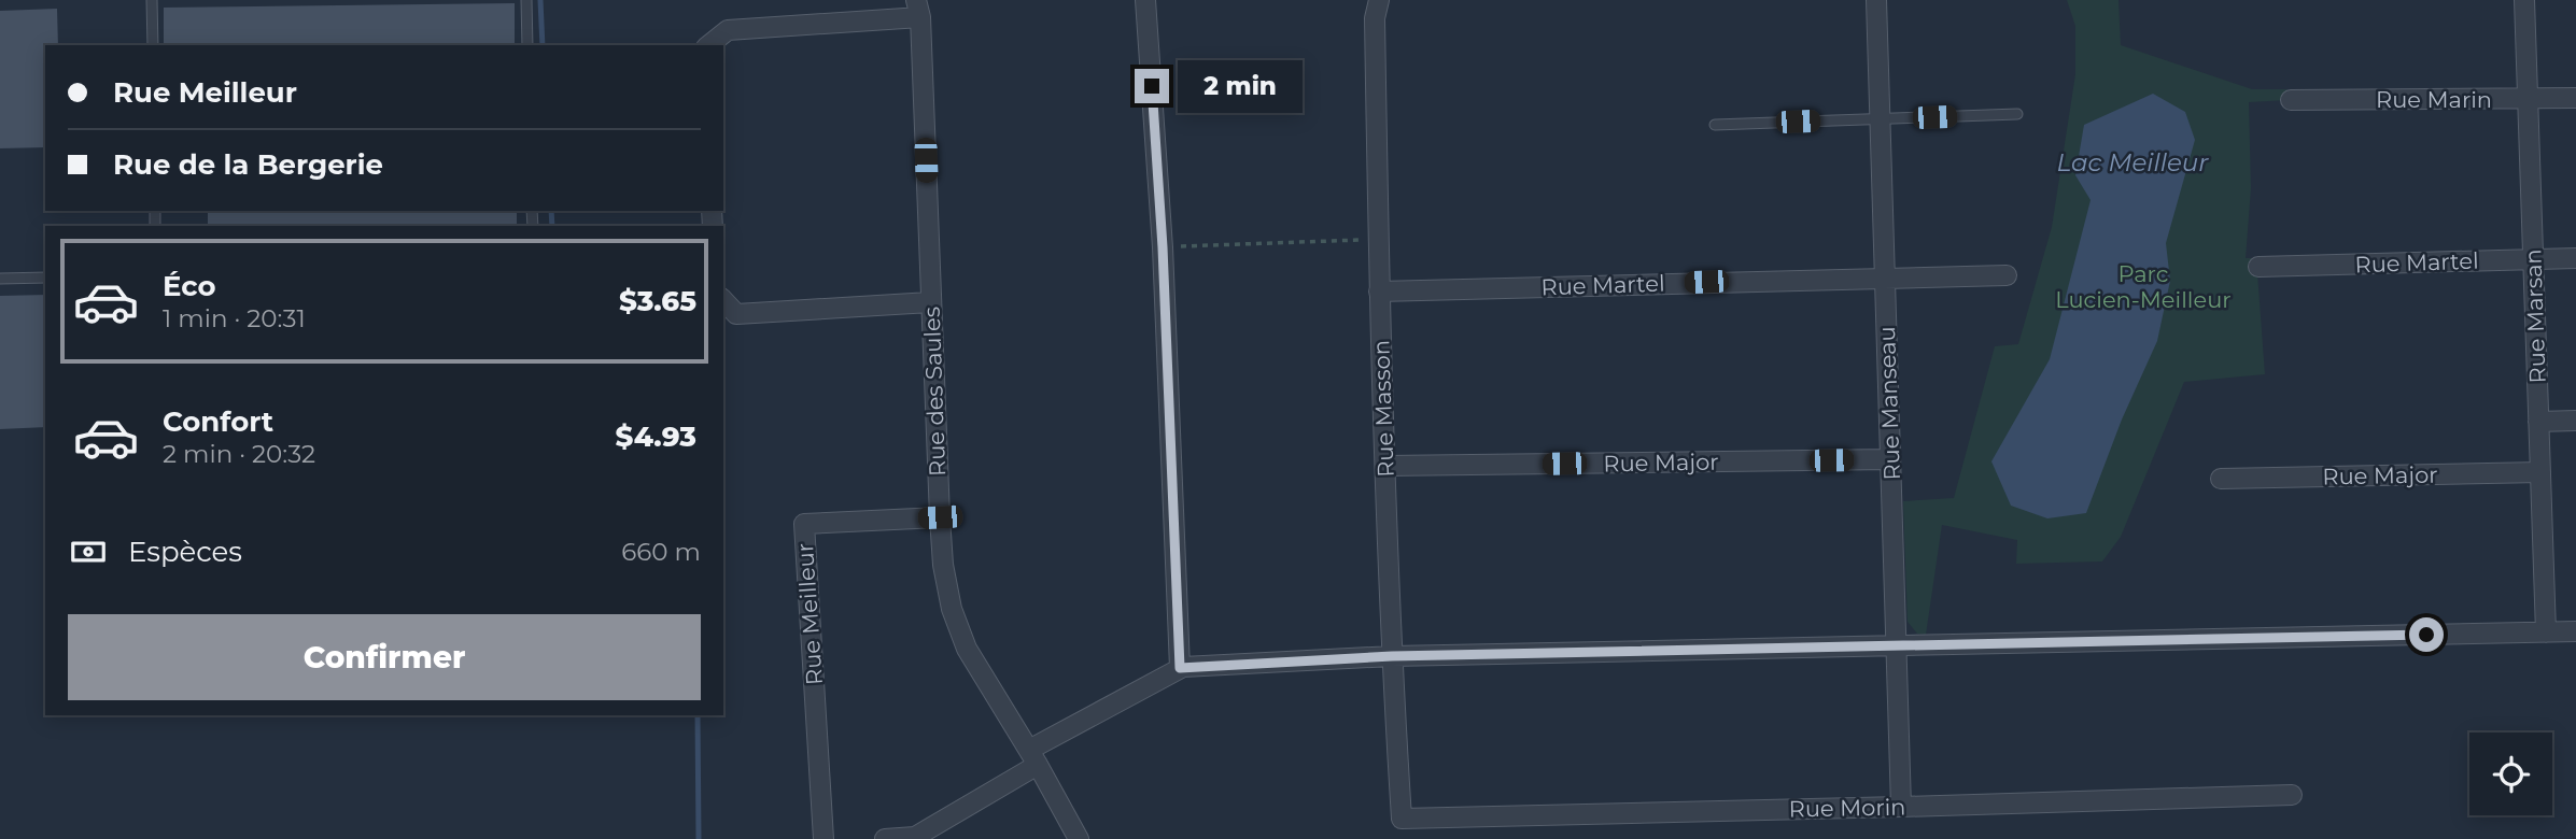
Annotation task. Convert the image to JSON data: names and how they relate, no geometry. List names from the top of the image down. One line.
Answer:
{"streets":{"street":["Rue Marin","Rue Martel","Rue Marsan","Rue des Saules","Rue Manseau","Rue Masson","Rue Major","Rue Meilleur","Rue Morin"]},"crossings":[["Rue Marin","Rue Marsan"],["Rue Martel","Rue Marsan"],["Rue Martel","Rue Manseau"],["Rue Martel","Rue Masson"],["Rue Marsan","Rue Major"],["Rue des Saules","Rue Meilleur"],["Rue Manseau","Rue Major"],["Rue Manseau","Rue Morin"],["Rue Masson","Rue Major"],["Rue Masson","Rue Morin"]],"water":["Lac Meilleur"],"parks":["Parc Lucien-Meilleur"],"page":{"banner":["Rue Meilleur","Rue de la Bergerie"],"bubble":"2 min","list":[{"name":"Éco","note":"1 min · 20:31","value":"$3.65"},{"name":"Confort","note":"2 min · 20:32","value":"$4.93"}],"pay":["Espèces","660 m"],"buttons":"Confirmer"}}
